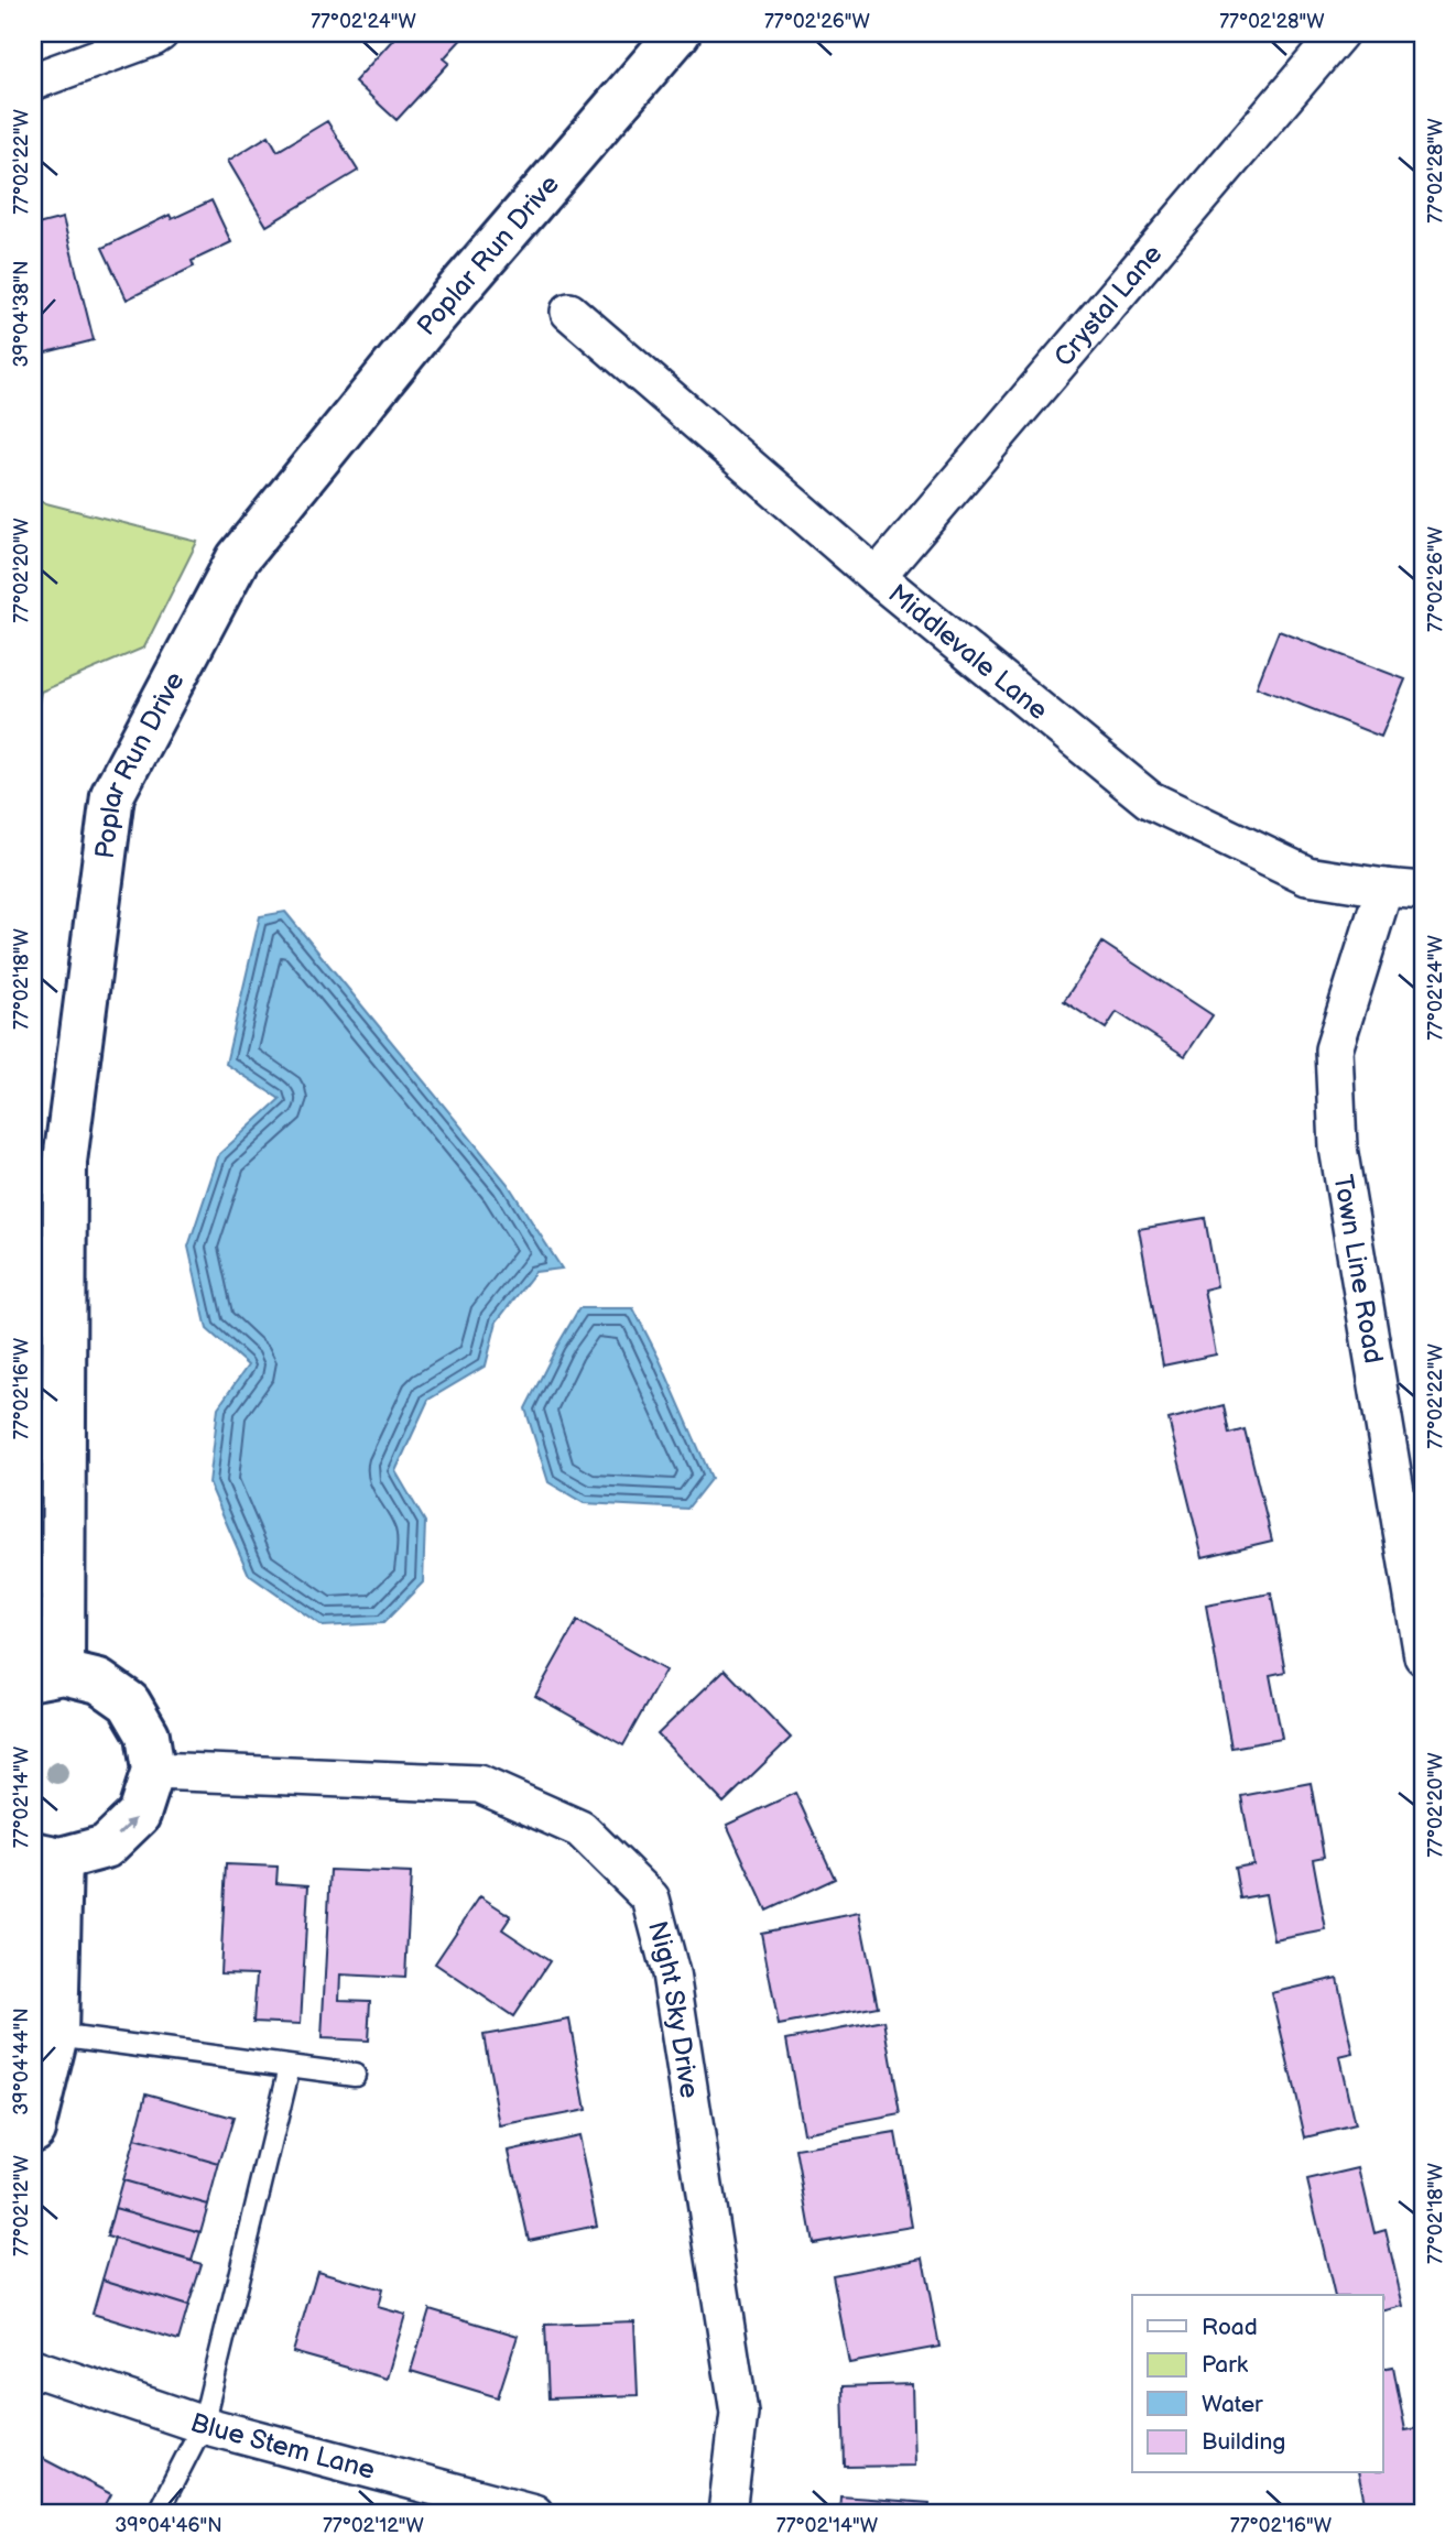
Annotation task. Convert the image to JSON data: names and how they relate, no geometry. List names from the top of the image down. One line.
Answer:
{"streets":{"street":["Poplar Run Drive","Crystal Lane","Middlevale Lane","Town Line Road","Night Sky Drive","Blue Stem Lane"]},"crossings":[["Crystal Lane","Middlevale Lane"],["Middlevale Lane","Town Line Road"]],"legend":["Road","Park","Water","Building"],"coordinates":["77°02'24\"W","77°02'26\"W","77°02'28\"W","77°02'22\"W","39°04'38\"N","77°02'20\"W","77°02'18\"W","77°02'16\"W","77°02'14\"W","39°04'44\"N","77°02'12\"W","39°04'46\"N"]}
